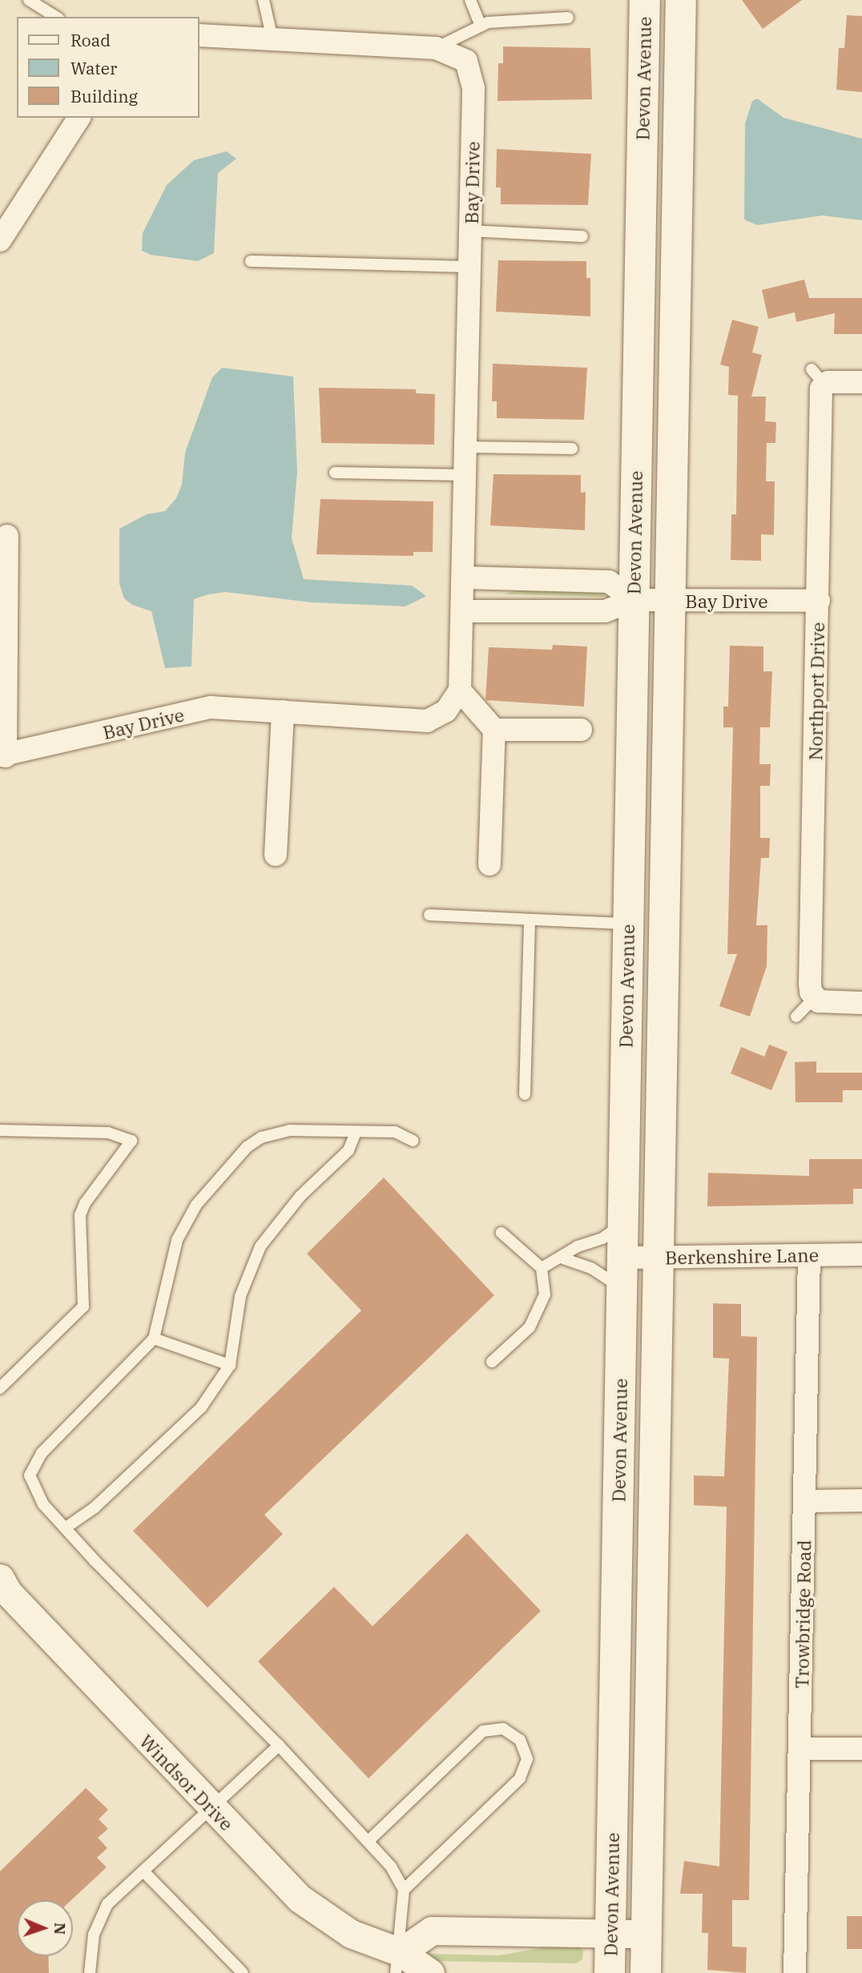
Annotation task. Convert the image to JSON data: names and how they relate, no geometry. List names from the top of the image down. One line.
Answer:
{"streets":{"main road":["Devon Avenue"],"street":["Bay Drive","Northport Drive","Berkenshire Lane","Trowbridge Road","Windsor Drive"]},"crossings":[["Devon Avenue","Bay Drive"],["Devon Avenue","Berkenshire Lane"],["Bay Drive","Northport Drive"],["Berkenshire Lane","Trowbridge Road"]],"legend":["Road","Water","Building"],"north":"right"}
